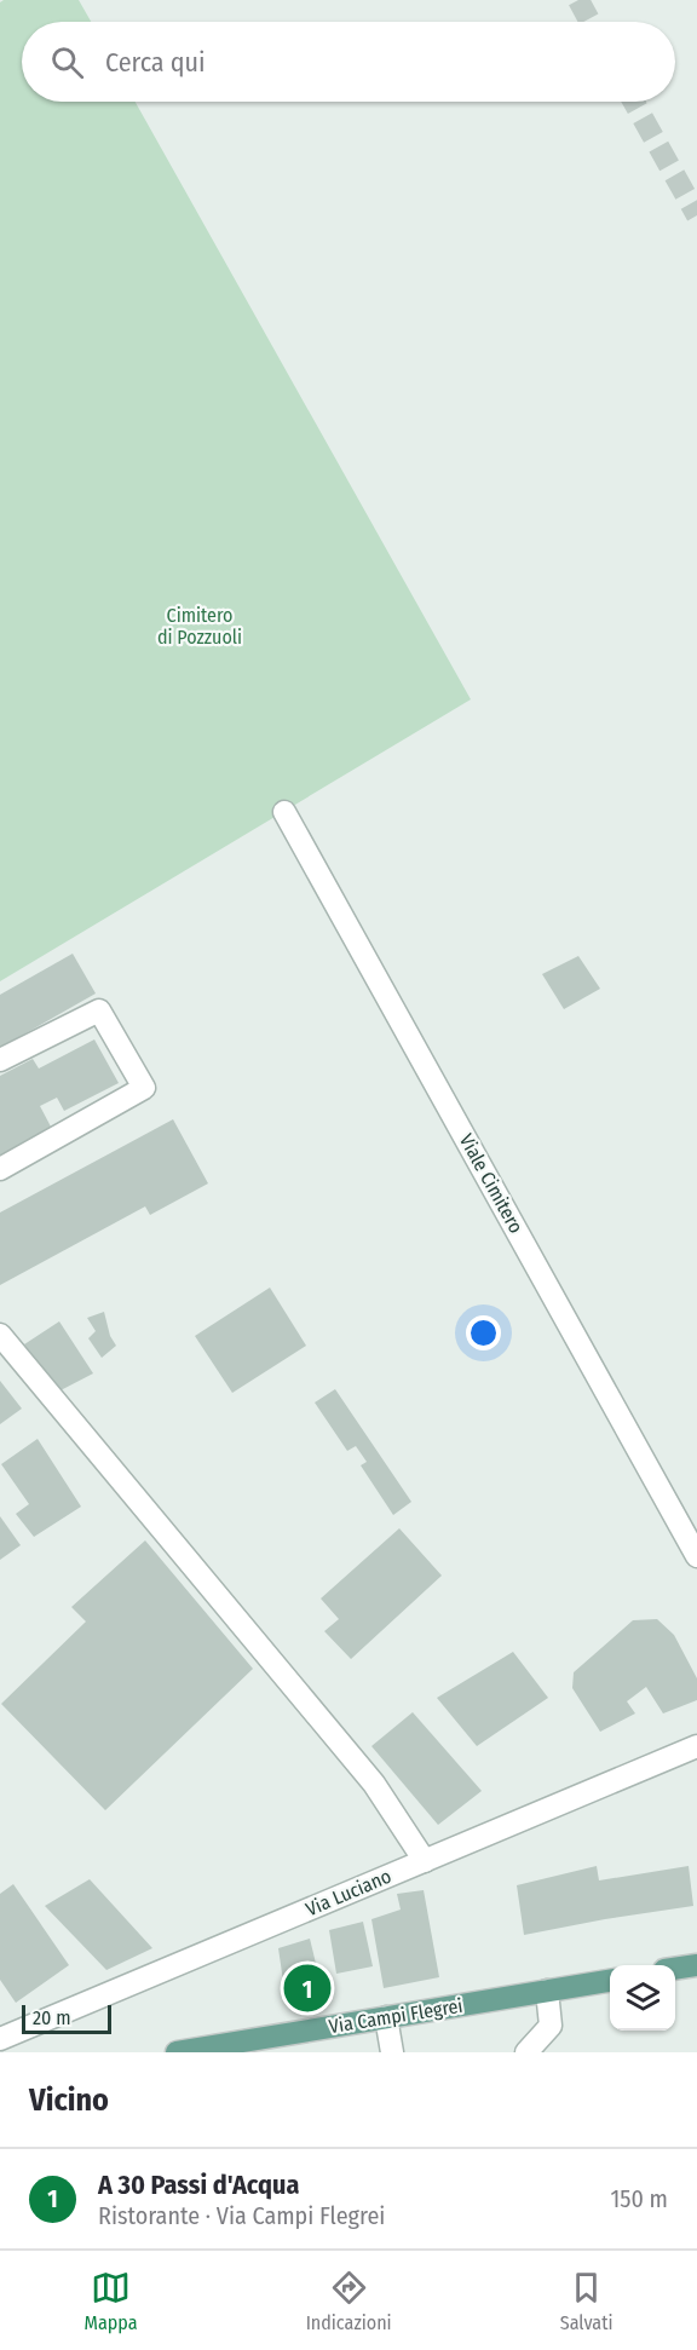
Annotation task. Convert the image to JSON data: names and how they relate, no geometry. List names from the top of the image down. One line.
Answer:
{"streets":{"main road":["Via Campi Flegrei"],"street":["Viale Cimitero","Via Luciano"]},"parks":["Cimitero di Pozzuoli"],"scale_bar":"20 m","page":{"search":"Cerca qui","pins":"1","scale":"20 m","heading":"Vicino","list":[{"mark":"1","name":"A 30 Passi d'Acqua","note":"Ristorante · Via Campi Flegrei","value":"150 m"}],"nav":["Mappa","Indicazioni","Salvati"]}}
